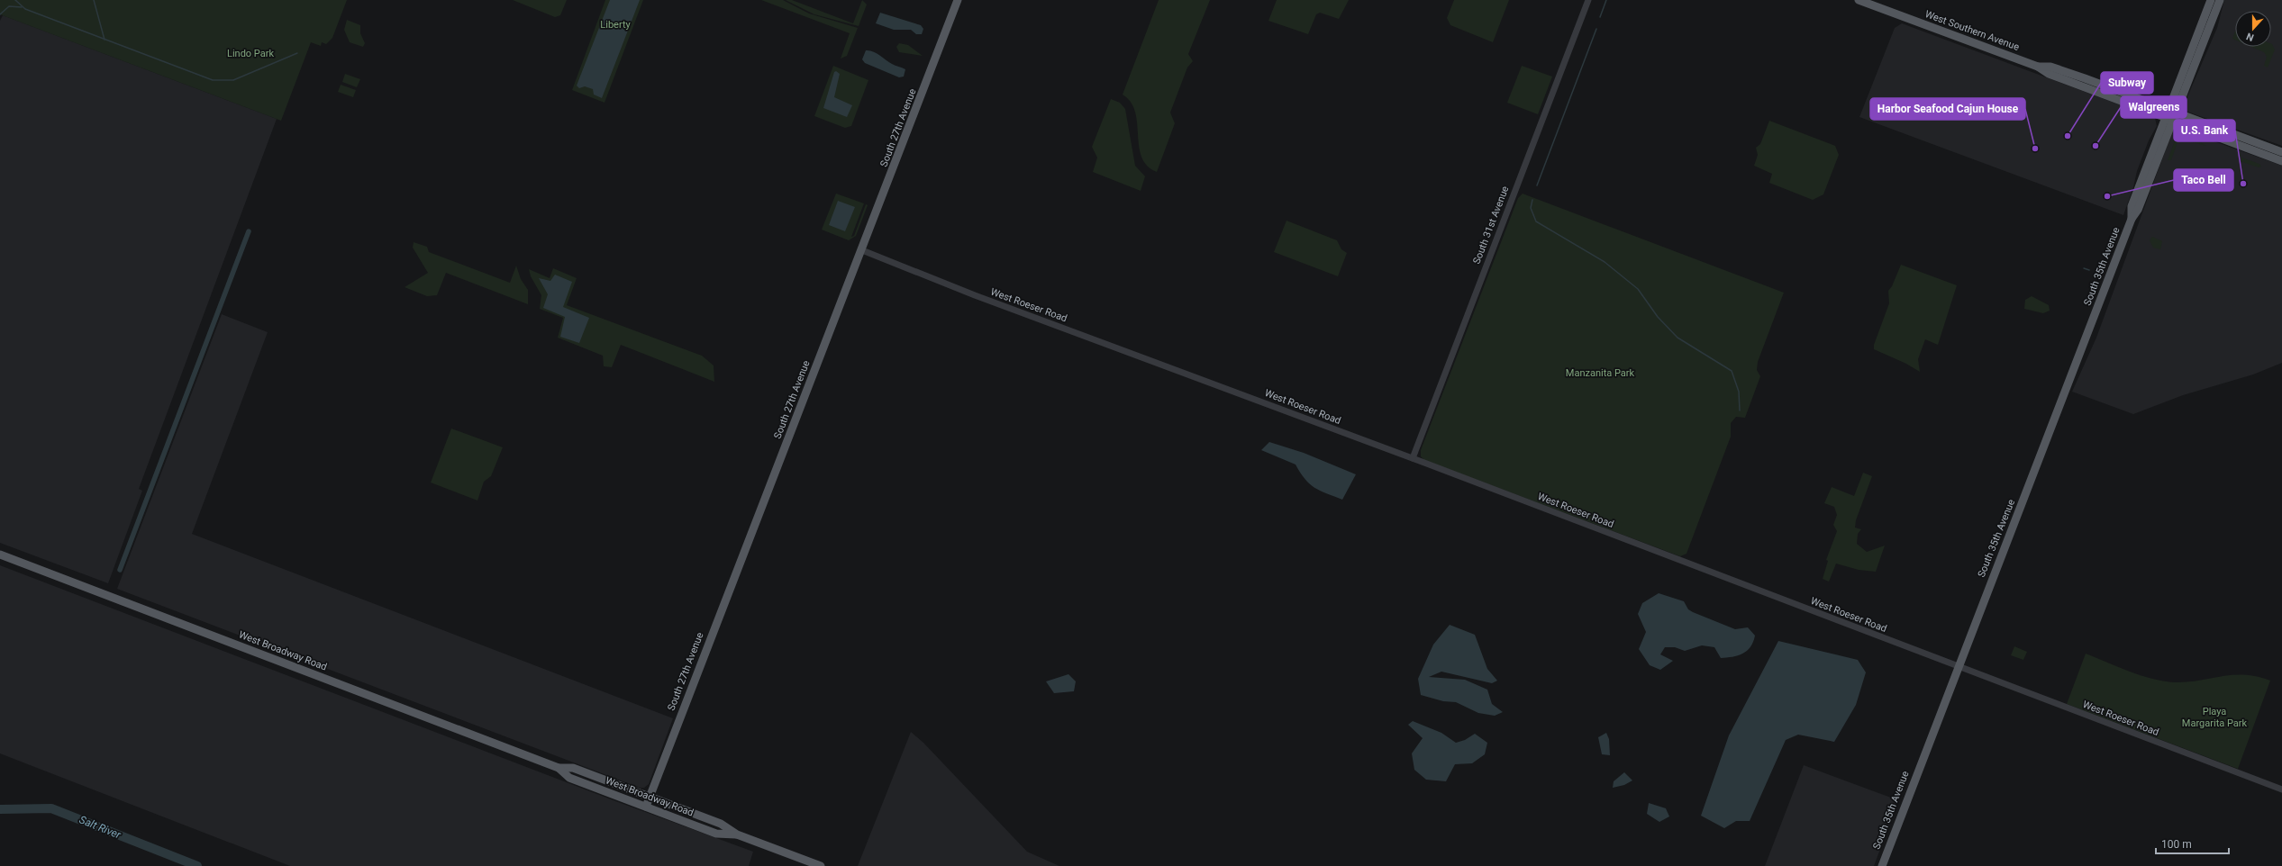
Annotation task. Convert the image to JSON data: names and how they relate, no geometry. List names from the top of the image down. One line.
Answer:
{"streets":{"main road":["West Southern Avenue","South 27th Avenue","South 35th Avenue","West Broadway Road"],"street":["South 31st Avenue","West Roeser Road"]},"crossings":[["West Southern Avenue","South 35th Avenue"],["South 27th Avenue","West Roeser Road"],["South 27th Avenue","West Broadway Road"],["South 31st Avenue","West Roeser Road"],["South 35th Avenue","West Roeser Road"]],"water":["Salt River"],"parks":["Liberty","Lindo Park","Manzanita Park","Playa Margarita Park"],"places":["Subway","Walgreens","Harbor Seafood Cajun House","U.S. Bank","Taco Bell"],"scale_bar":"100 m","north":"bottom"}
